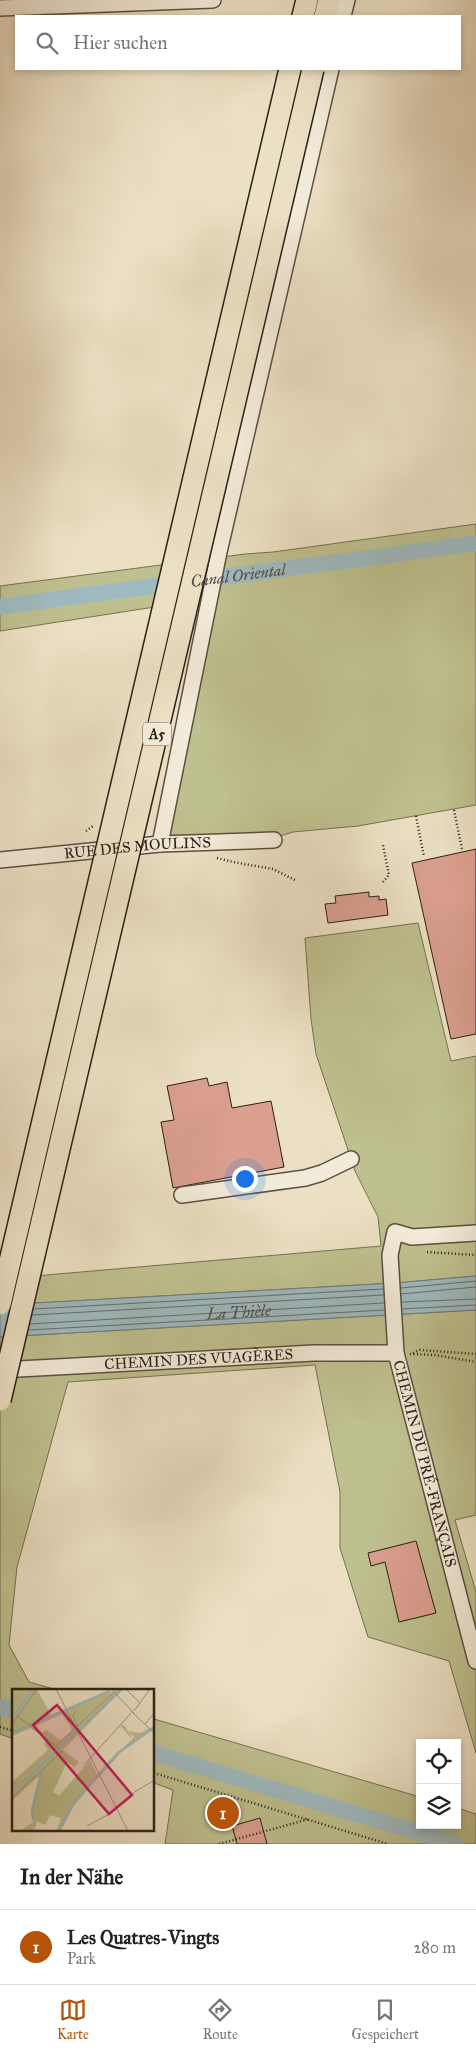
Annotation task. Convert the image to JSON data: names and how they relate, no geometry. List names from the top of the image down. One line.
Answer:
{"streets":{"highway":["A5"],"street":["RUE DES MOULINS","CHEMIN DES VUAGÈRES","CHEMIN DU PRÉ-FRANÇAIS"]},"crossings":[["CHEMIN DES VUAGÈRES","CHEMIN DU PRÉ-FRANÇAIS"]],"water":["Canal Oriental","La Thièle"],"page":{"search":"Hier suchen","pins":"1","heading":"In der Nähe","list":[{"mark":"1","name":"Les Quatres-Vingts","note":"Park","value":"280 m"}],"nav":["Karte","Route","Gespeichert"]}}
